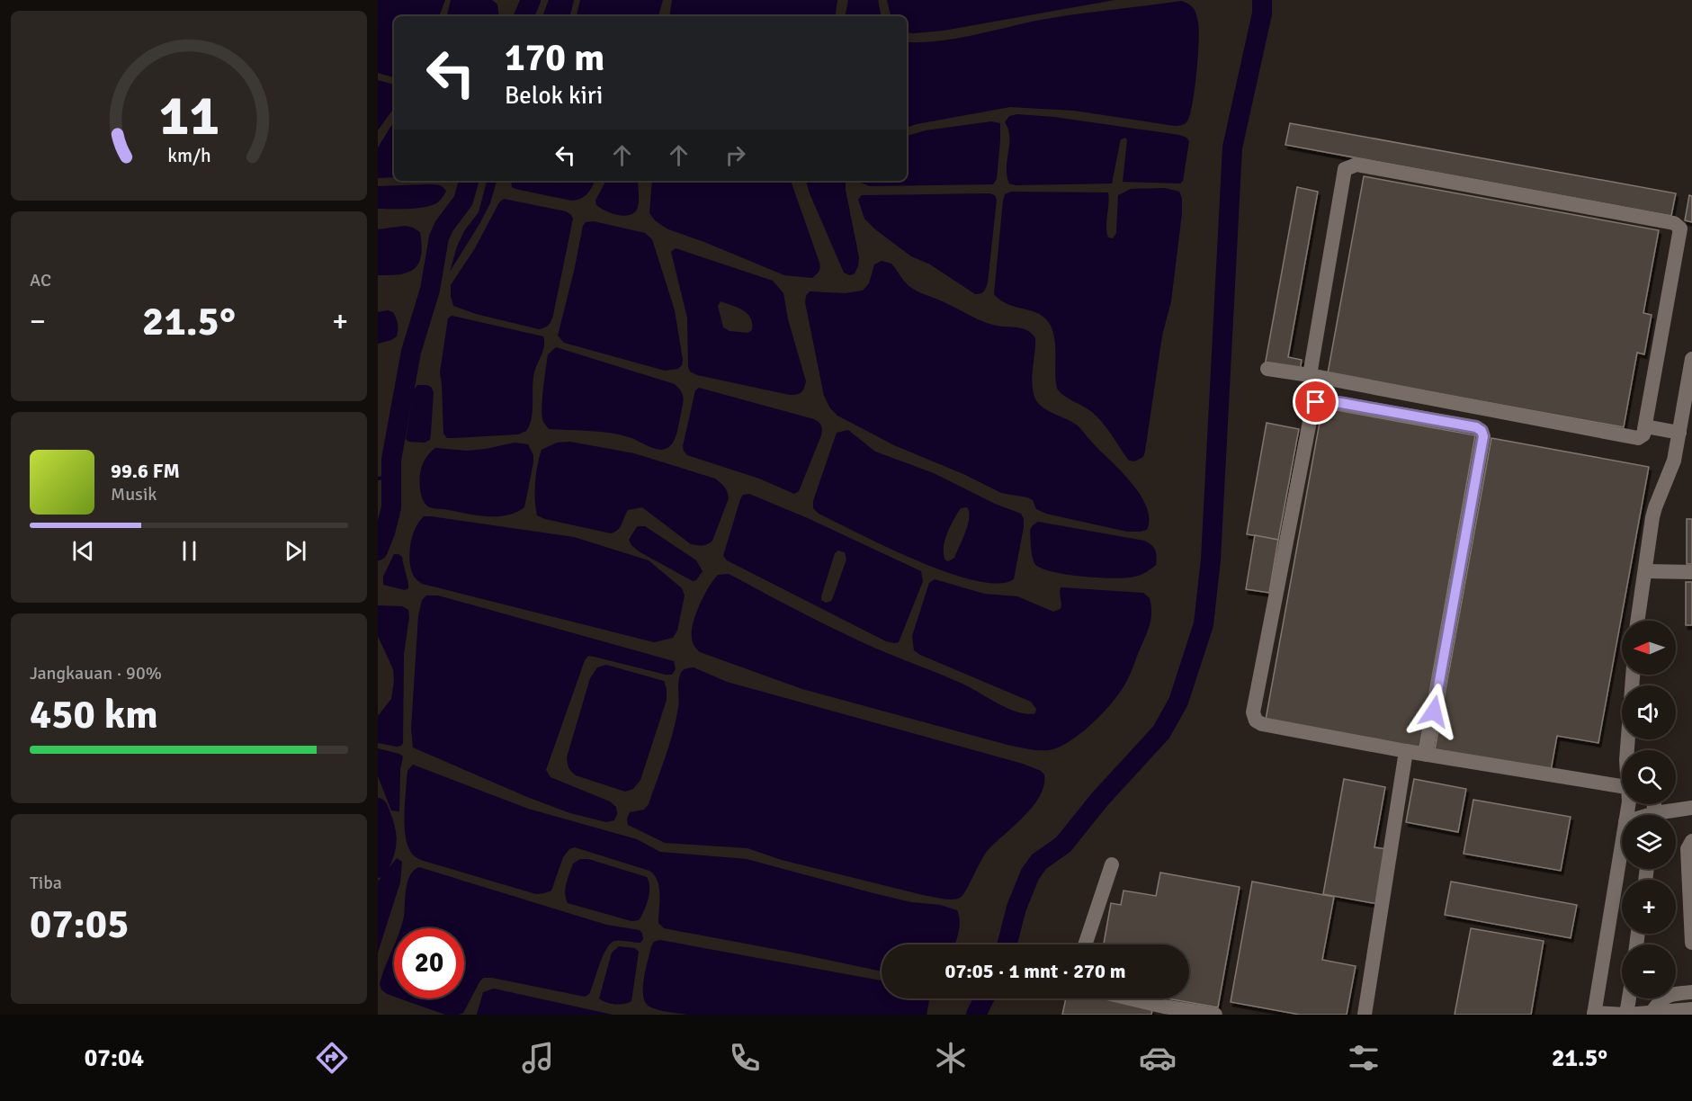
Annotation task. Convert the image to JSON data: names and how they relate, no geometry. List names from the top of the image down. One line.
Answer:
{"north":"left","page":{"turn":["170 m","Belok kiri"],"tile":["AC",["Jangkauan · 90%","450 km"],["Tiba","07:05"]],"heat":["−","21.5°","+"],"song":["99.6 FM","Musik"],"map_buttons":["+","−"],"limit":"20","trip":"07:05 · 1 mnt · 270 m","tabs":["07:04","21.5°"],"gauge":["11","km/h"]}}
